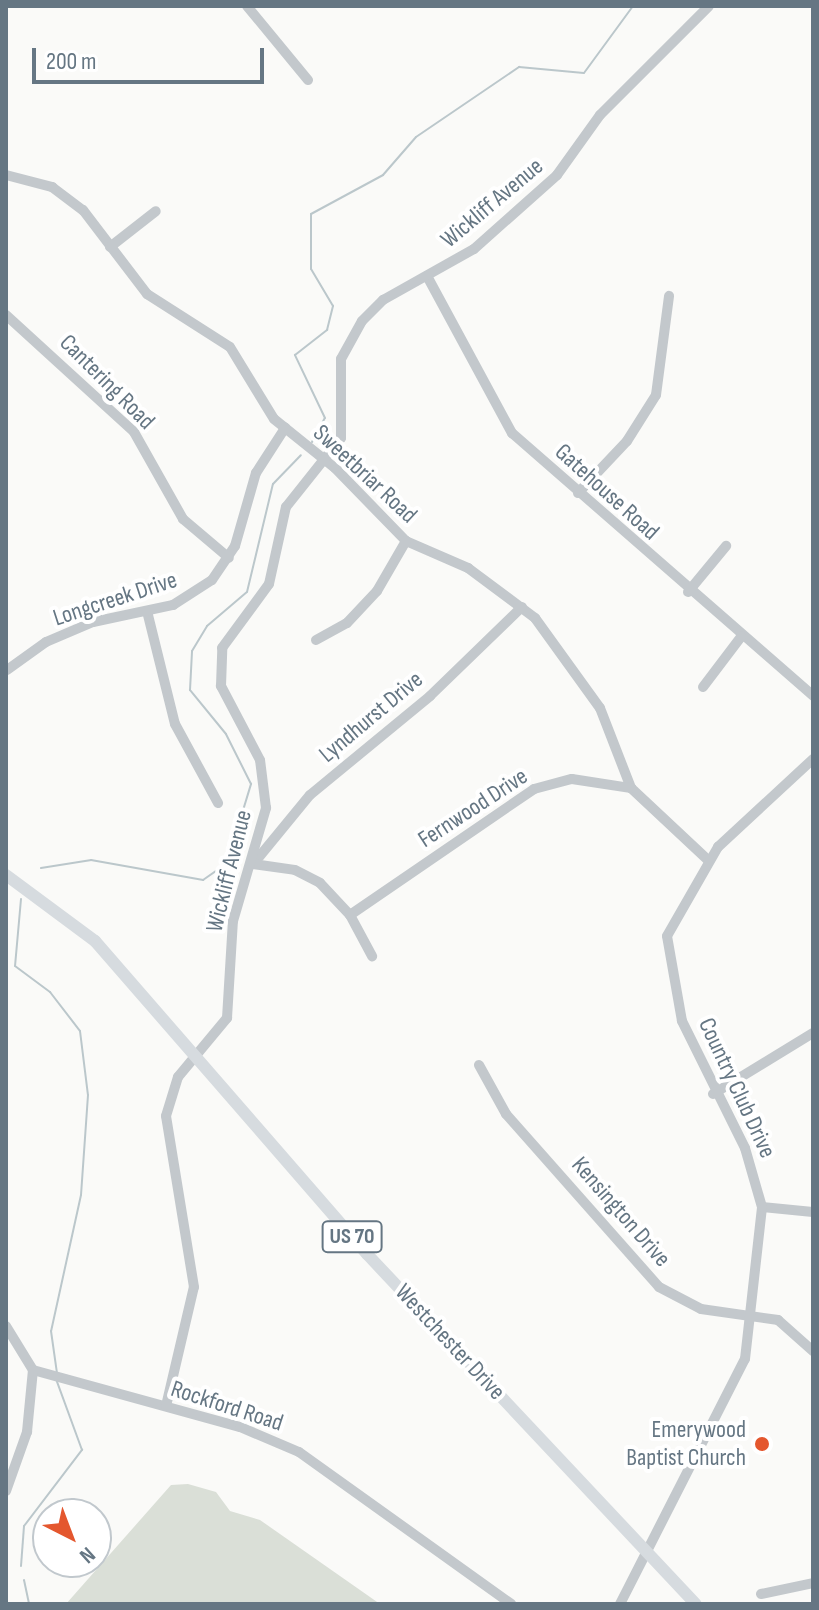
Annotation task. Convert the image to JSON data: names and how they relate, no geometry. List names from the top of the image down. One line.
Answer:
{"streets":{"main road":["US 70","Westchester Drive"],"street":["Wickliff Avenue","Cantering Road","Sweetbriar Road","Gatehouse Road","Longcreek Drive","Lyndhurst Drive","Fernwood Drive","Country Club Drive","Kensington Drive","Rockford Road"]},"crossings":[["Wickliff Avenue","Sweetbriar Road"],["Wickliff Avenue","Gatehouse Road"],["Wickliff Avenue","Lyndhurst Drive"],["Wickliff Avenue","Westchester Drive"],["Wickliff Avenue","Rockford Road"],["Cantering Road","Longcreek Drive"],["Sweetbriar Road","Longcreek Drive"],["Sweetbriar Road","Lyndhurst Drive"],["Sweetbriar Road","Fernwood Drive"],["Sweetbriar Road","Country Club Drive"],["Country Club Drive","Kensington Drive"],["Country Club Drive","Westchester Drive"]],"places":["Emerywood Baptist Church"],"scale_bar":"200 m","north":"bottom right"}
